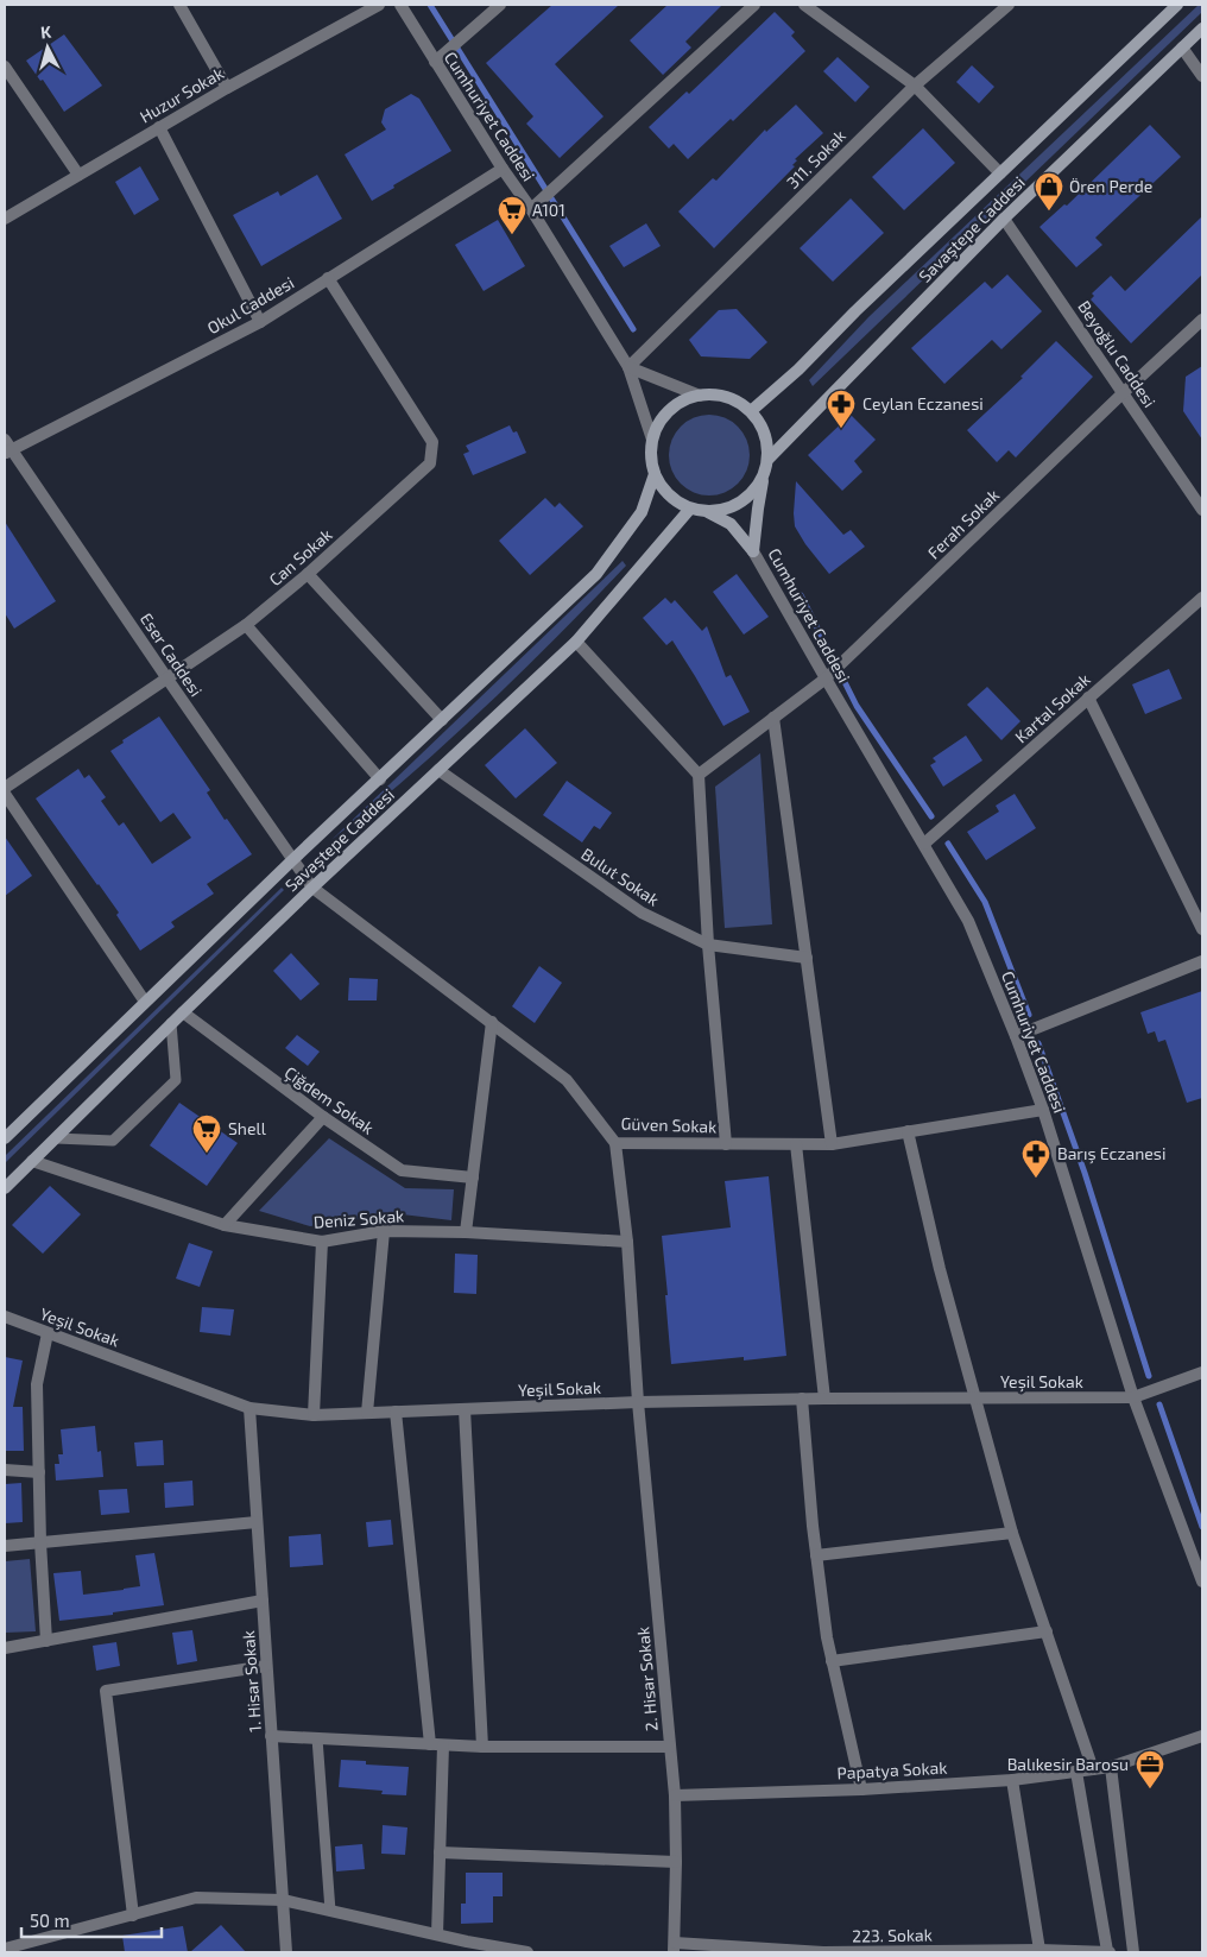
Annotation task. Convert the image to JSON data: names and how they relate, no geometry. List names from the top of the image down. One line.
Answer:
{"streets":{"main road":["Savaştepe Caddesi"],"street":["Huzur Sokak","Cumhuriyet Caddesi","311. Sokak","Okul Caddesi","Beyoğlu Caddesi","Ferah Sokak","Can Sokak","Eser Caddesi","Kartal Sokak","Bulut Sokak","Çiğdem Sokak","Güven Sokak","Deniz Sokak","Yeşil Sokak","2. Hisar Sokak","1. Hisar Sokak","Papatya Sokak","223. Sokak"]},"crossings":[["Cumhuriyet Caddesi","311. Sokak"],["Cumhuriyet Caddesi","Savaştepe Caddesi"],["Cumhuriyet Caddesi","Okul Caddesi"],["Cumhuriyet Caddesi","Ferah Sokak"],["Cumhuriyet Caddesi","Kartal Sokak"],["Cumhuriyet Caddesi","Güven Sokak"],["Cumhuriyet Caddesi","Yeşil Sokak"],["Savaştepe Caddesi","Beyoğlu Caddesi"],["Savaştepe Caddesi","Eser Caddesi"],["Savaştepe Caddesi","Bulut Sokak"],["Savaştepe Caddesi","Çiğdem Sokak"],["Savaştepe Caddesi","Güven Sokak"],["Savaştepe Caddesi","Deniz Sokak"],["Okul Caddesi","Can Sokak"],["Okul Caddesi","Eser Caddesi"],["Beyoğlu Caddesi","Ferah Sokak"],["Can Sokak","Eser Caddesi"],["Eser Caddesi","Güven Sokak"],["Güven Sokak","2. Hisar Sokak"],["Deniz Sokak","2. Hisar Sokak"],["Yeşil Sokak","2. Hisar Sokak"],["Yeşil Sokak","1. Hisar Sokak"],["2. Hisar Sokak","Papatya Sokak"],["2. Hisar Sokak","223. Sokak"]],"places":{"shop":["Ören Perde"],"supermarket":["A101","Shell"],"pharmacy":["Ceylan Eczanesi","Barış Eczanesi"],"office":["Balıkesir Barosu"]},"scale_bar":"50 m","north":"top"}
